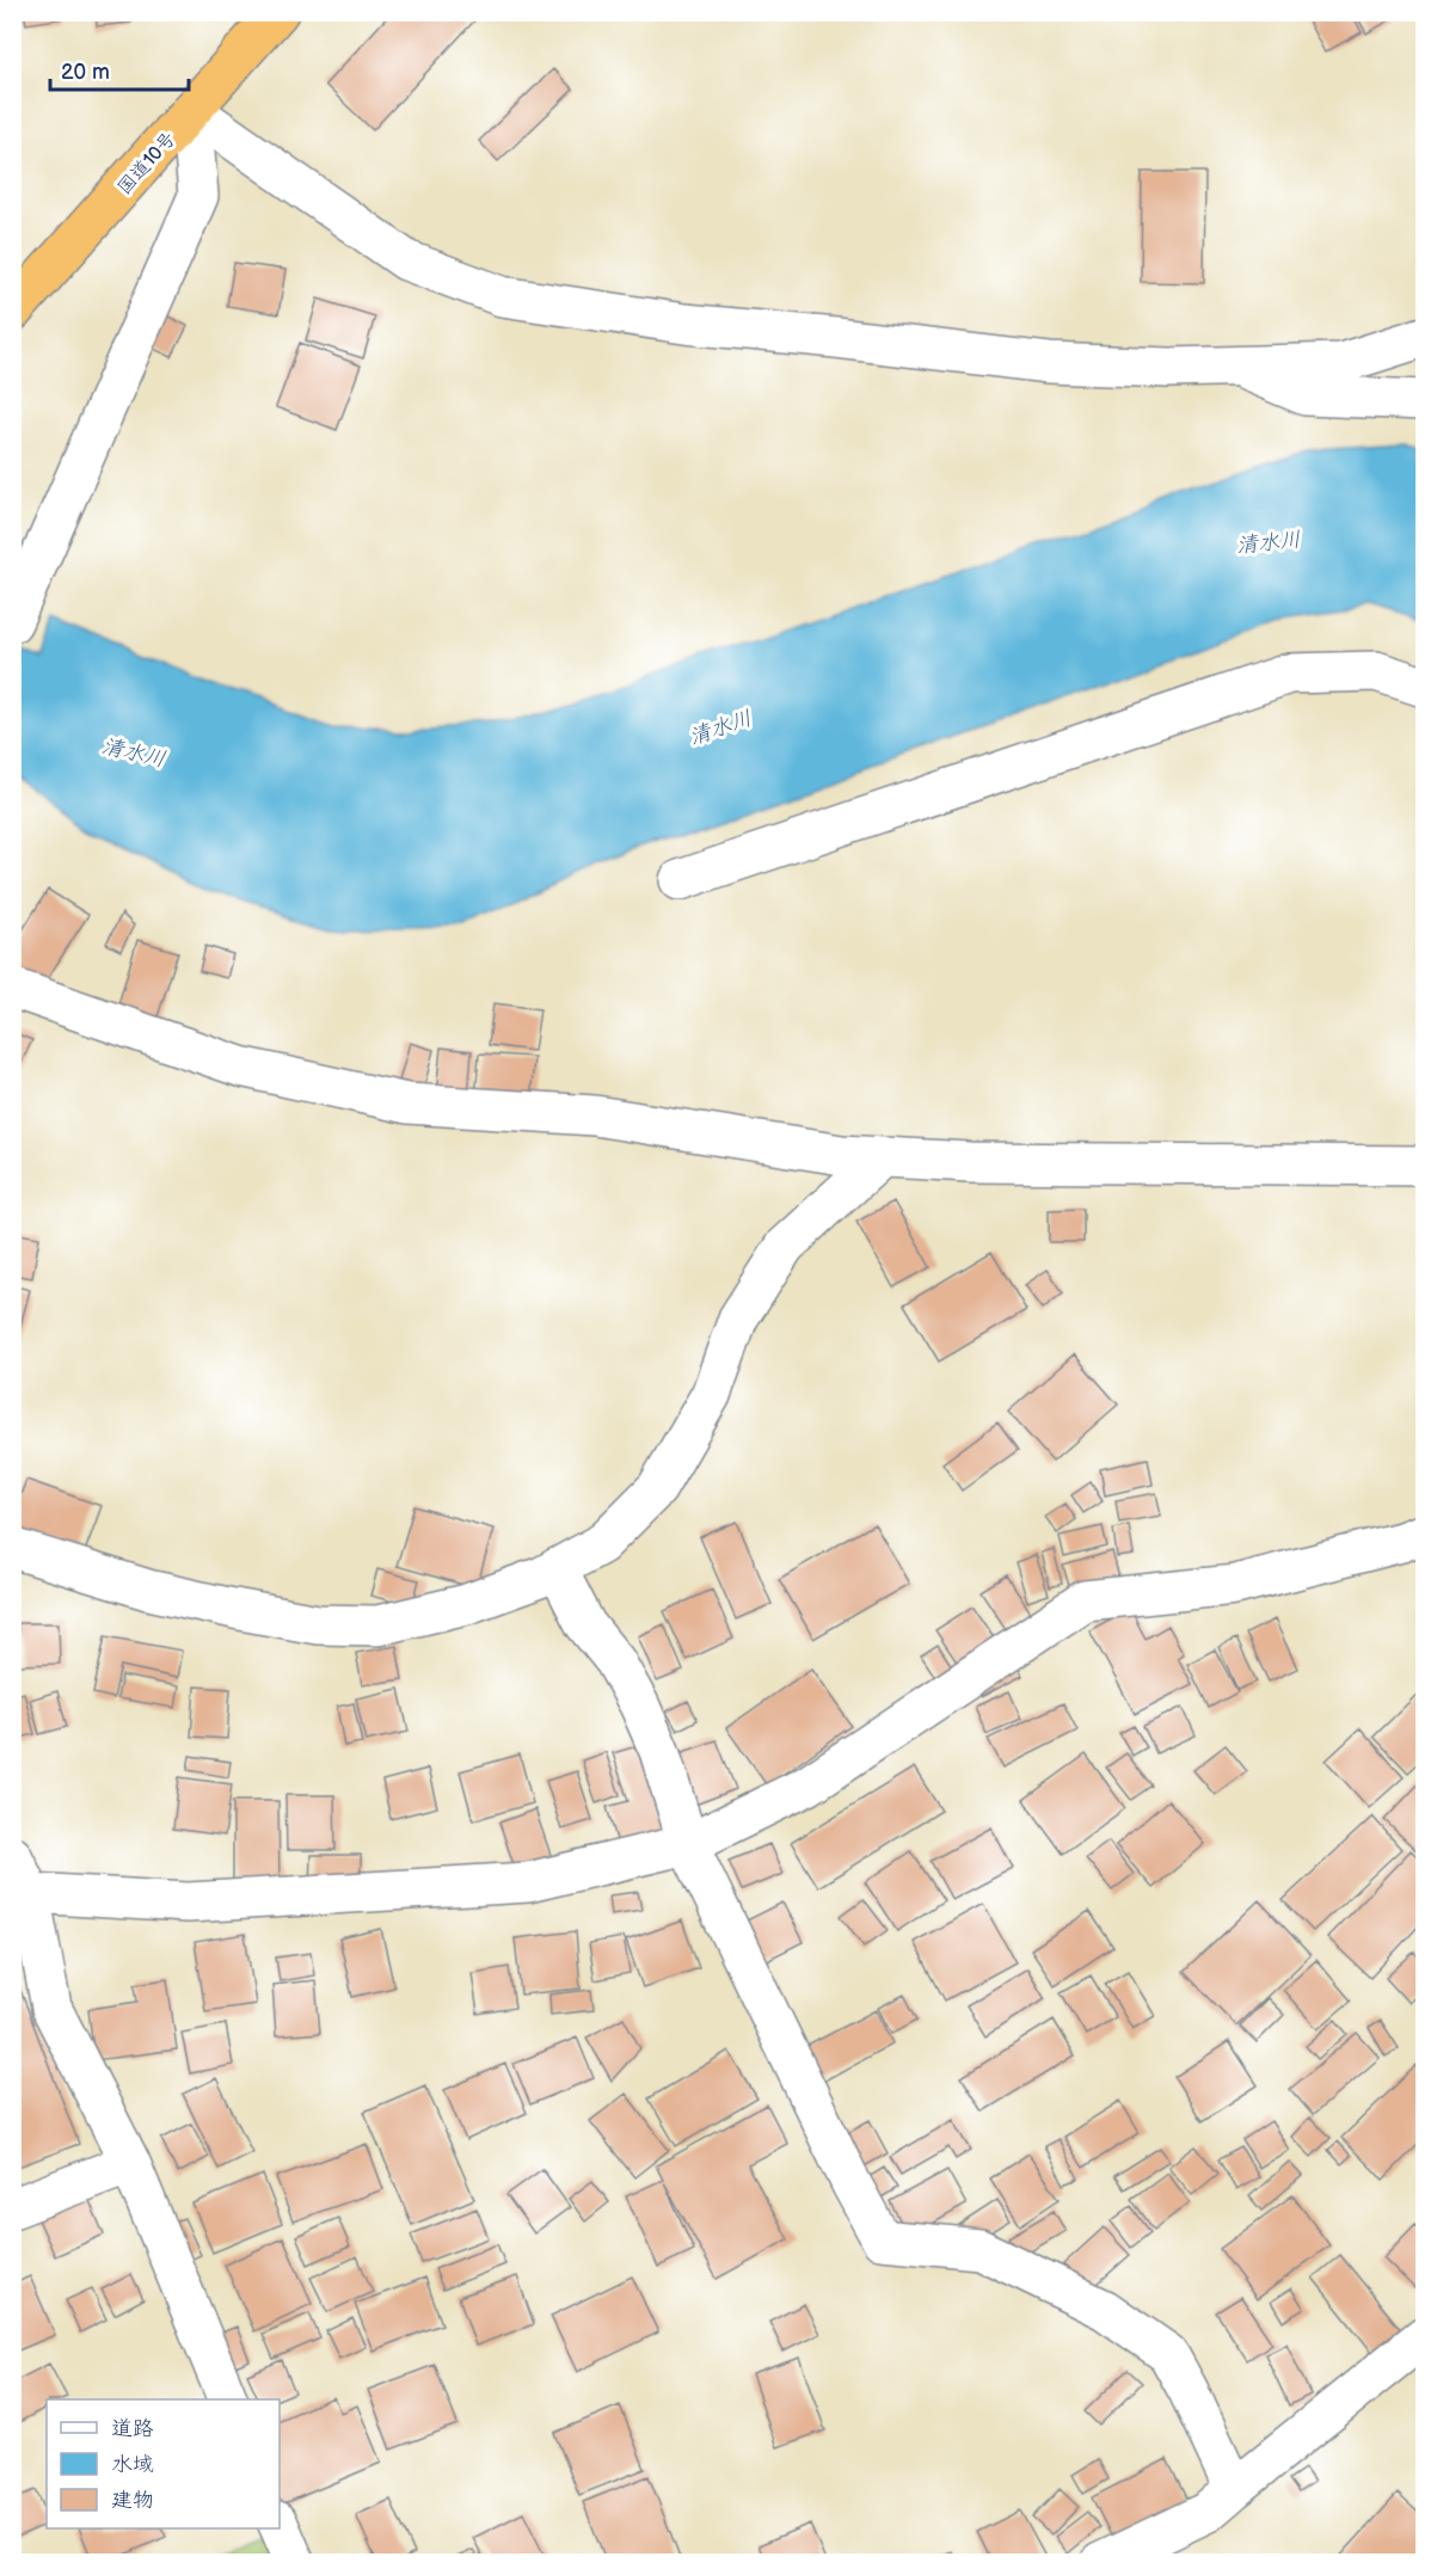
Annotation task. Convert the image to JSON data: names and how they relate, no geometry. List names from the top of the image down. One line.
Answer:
{"streets":{"highway":["国道10号"]},"water":["清水川"],"legend":["道路","水域","建物"],"scale_bar":"20 m"}
